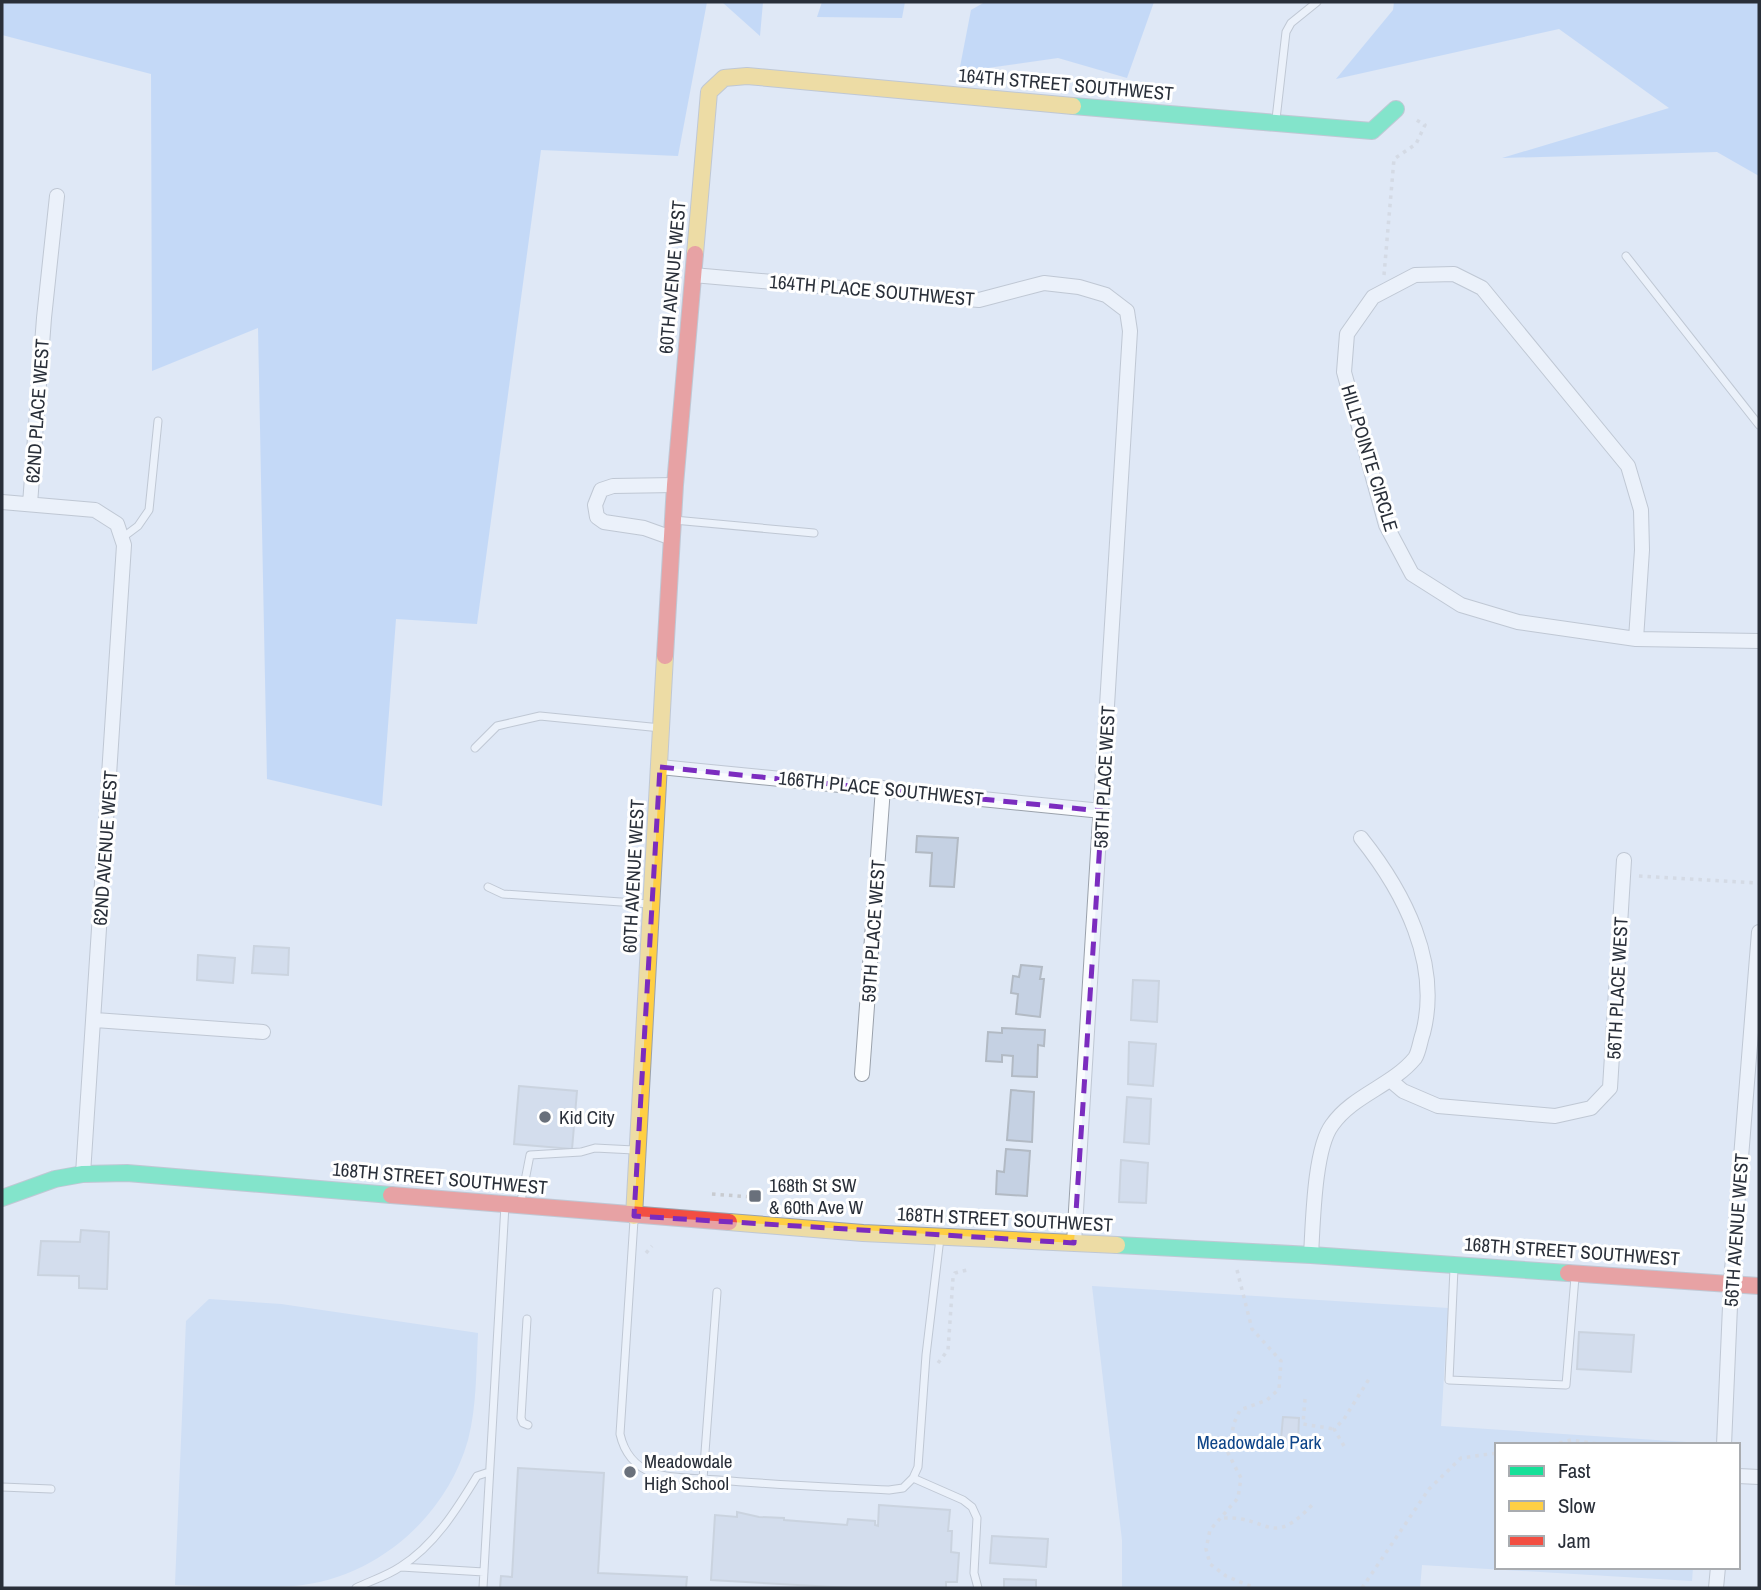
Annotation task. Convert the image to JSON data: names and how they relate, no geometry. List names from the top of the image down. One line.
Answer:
{"streets":{"street":["164TH STREET SOUTHWEST","60TH AVENUE WEST","164TH PLACE SOUTHWEST","62ND PLACE WEST","HILLPOINTE CIRCLE","58TH PLACE WEST","166TH PLACE SOUTHWEST","62ND AVENUE WEST","59TH PLACE WEST","56TH PLACE WEST","168TH STREET SOUTHWEST","56TH AVENUE WEST"]},"crossings":[["164TH STREET SOUTHWEST","60TH AVENUE WEST"],["60TH AVENUE WEST","164TH PLACE SOUTHWEST"],["60TH AVENUE WEST","166TH PLACE SOUTHWEST"],["60TH AVENUE WEST","168TH STREET SOUTHWEST"],["164TH PLACE SOUTHWEST","58TH PLACE WEST"],["58TH PLACE WEST","166TH PLACE SOUTHWEST"],["58TH PLACE WEST","168TH STREET SOUTHWEST"],["166TH PLACE SOUTHWEST","59TH PLACE WEST"],["62ND AVENUE WEST","168TH STREET SOUTHWEST"],["168TH STREET SOUTHWEST","56TH AVENUE WEST"]],"parks":["Meadowdale Park"],"places":{"other":["Kid City","Meadowdale High School"],"transit":["168th St SW & 60th Ave W"]},"legend":["Fast","Slow","Jam"]}
